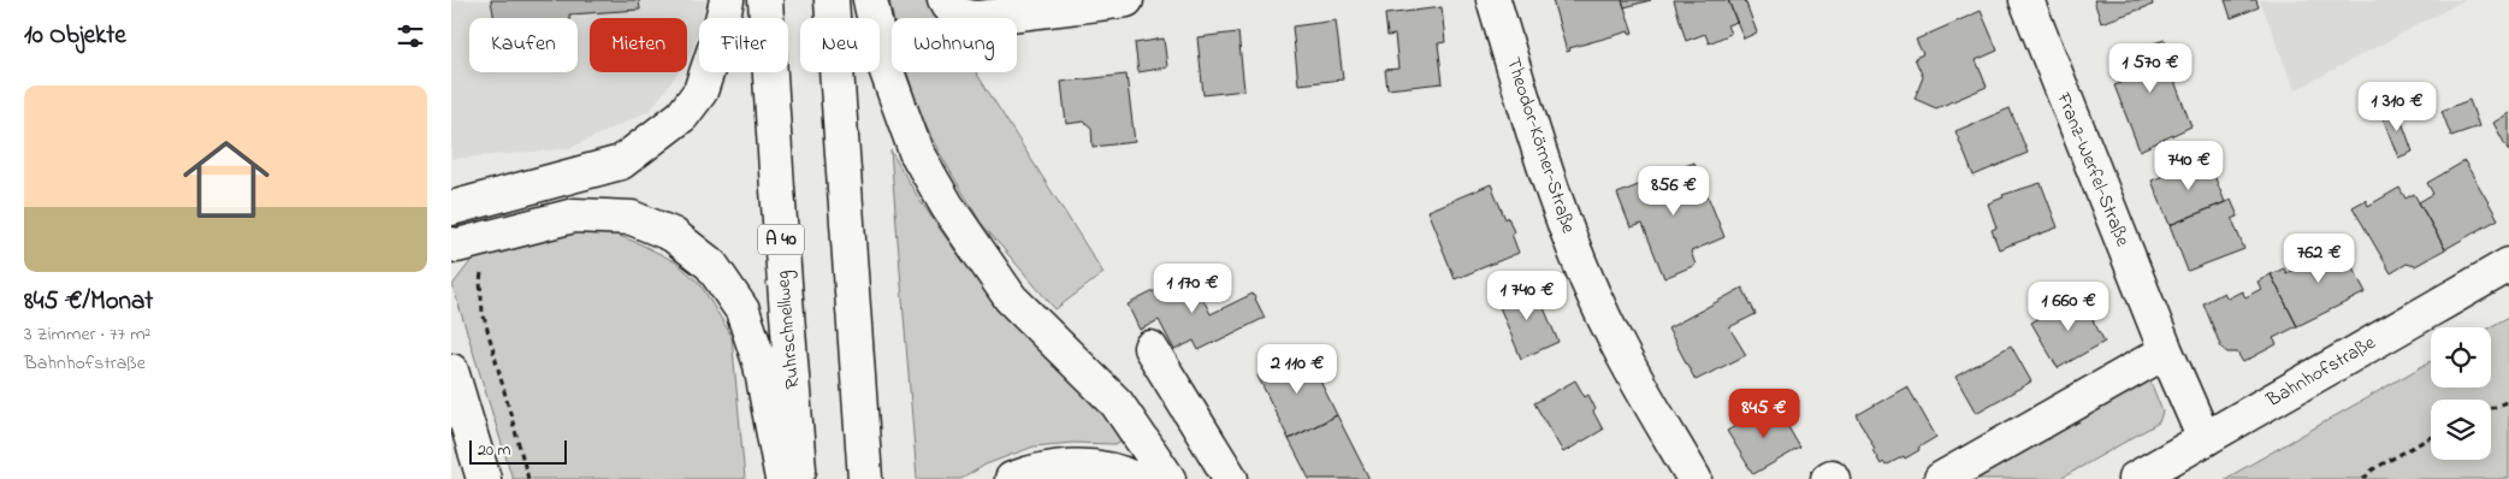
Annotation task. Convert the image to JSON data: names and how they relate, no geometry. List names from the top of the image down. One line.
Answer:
{"streets":{"main road":["Theodor-Körner-Straße","Franz-Werfel-Straße","A 40","Ruhrschnellweg","Bahnhofstraße"]},"crossings":[["Franz-Werfel-Straße","Bahnhofstraße"]],"scale_bar":"20 m","page":{"heading":"10 Objekte","chip":["Kaufen","Mieten","Filter","Neu","Wohnung"],"price":["1 570 €","1 310 €","740 €","856 €","762 €","1 170 €","1 740 €","1 660 €","2 110 €","845 €"],"list":[{"name":"845 €/Monat","note":"3 Zimmer · 77 m² · Bahnhofstraße"}],"scale":"20 m"}}
